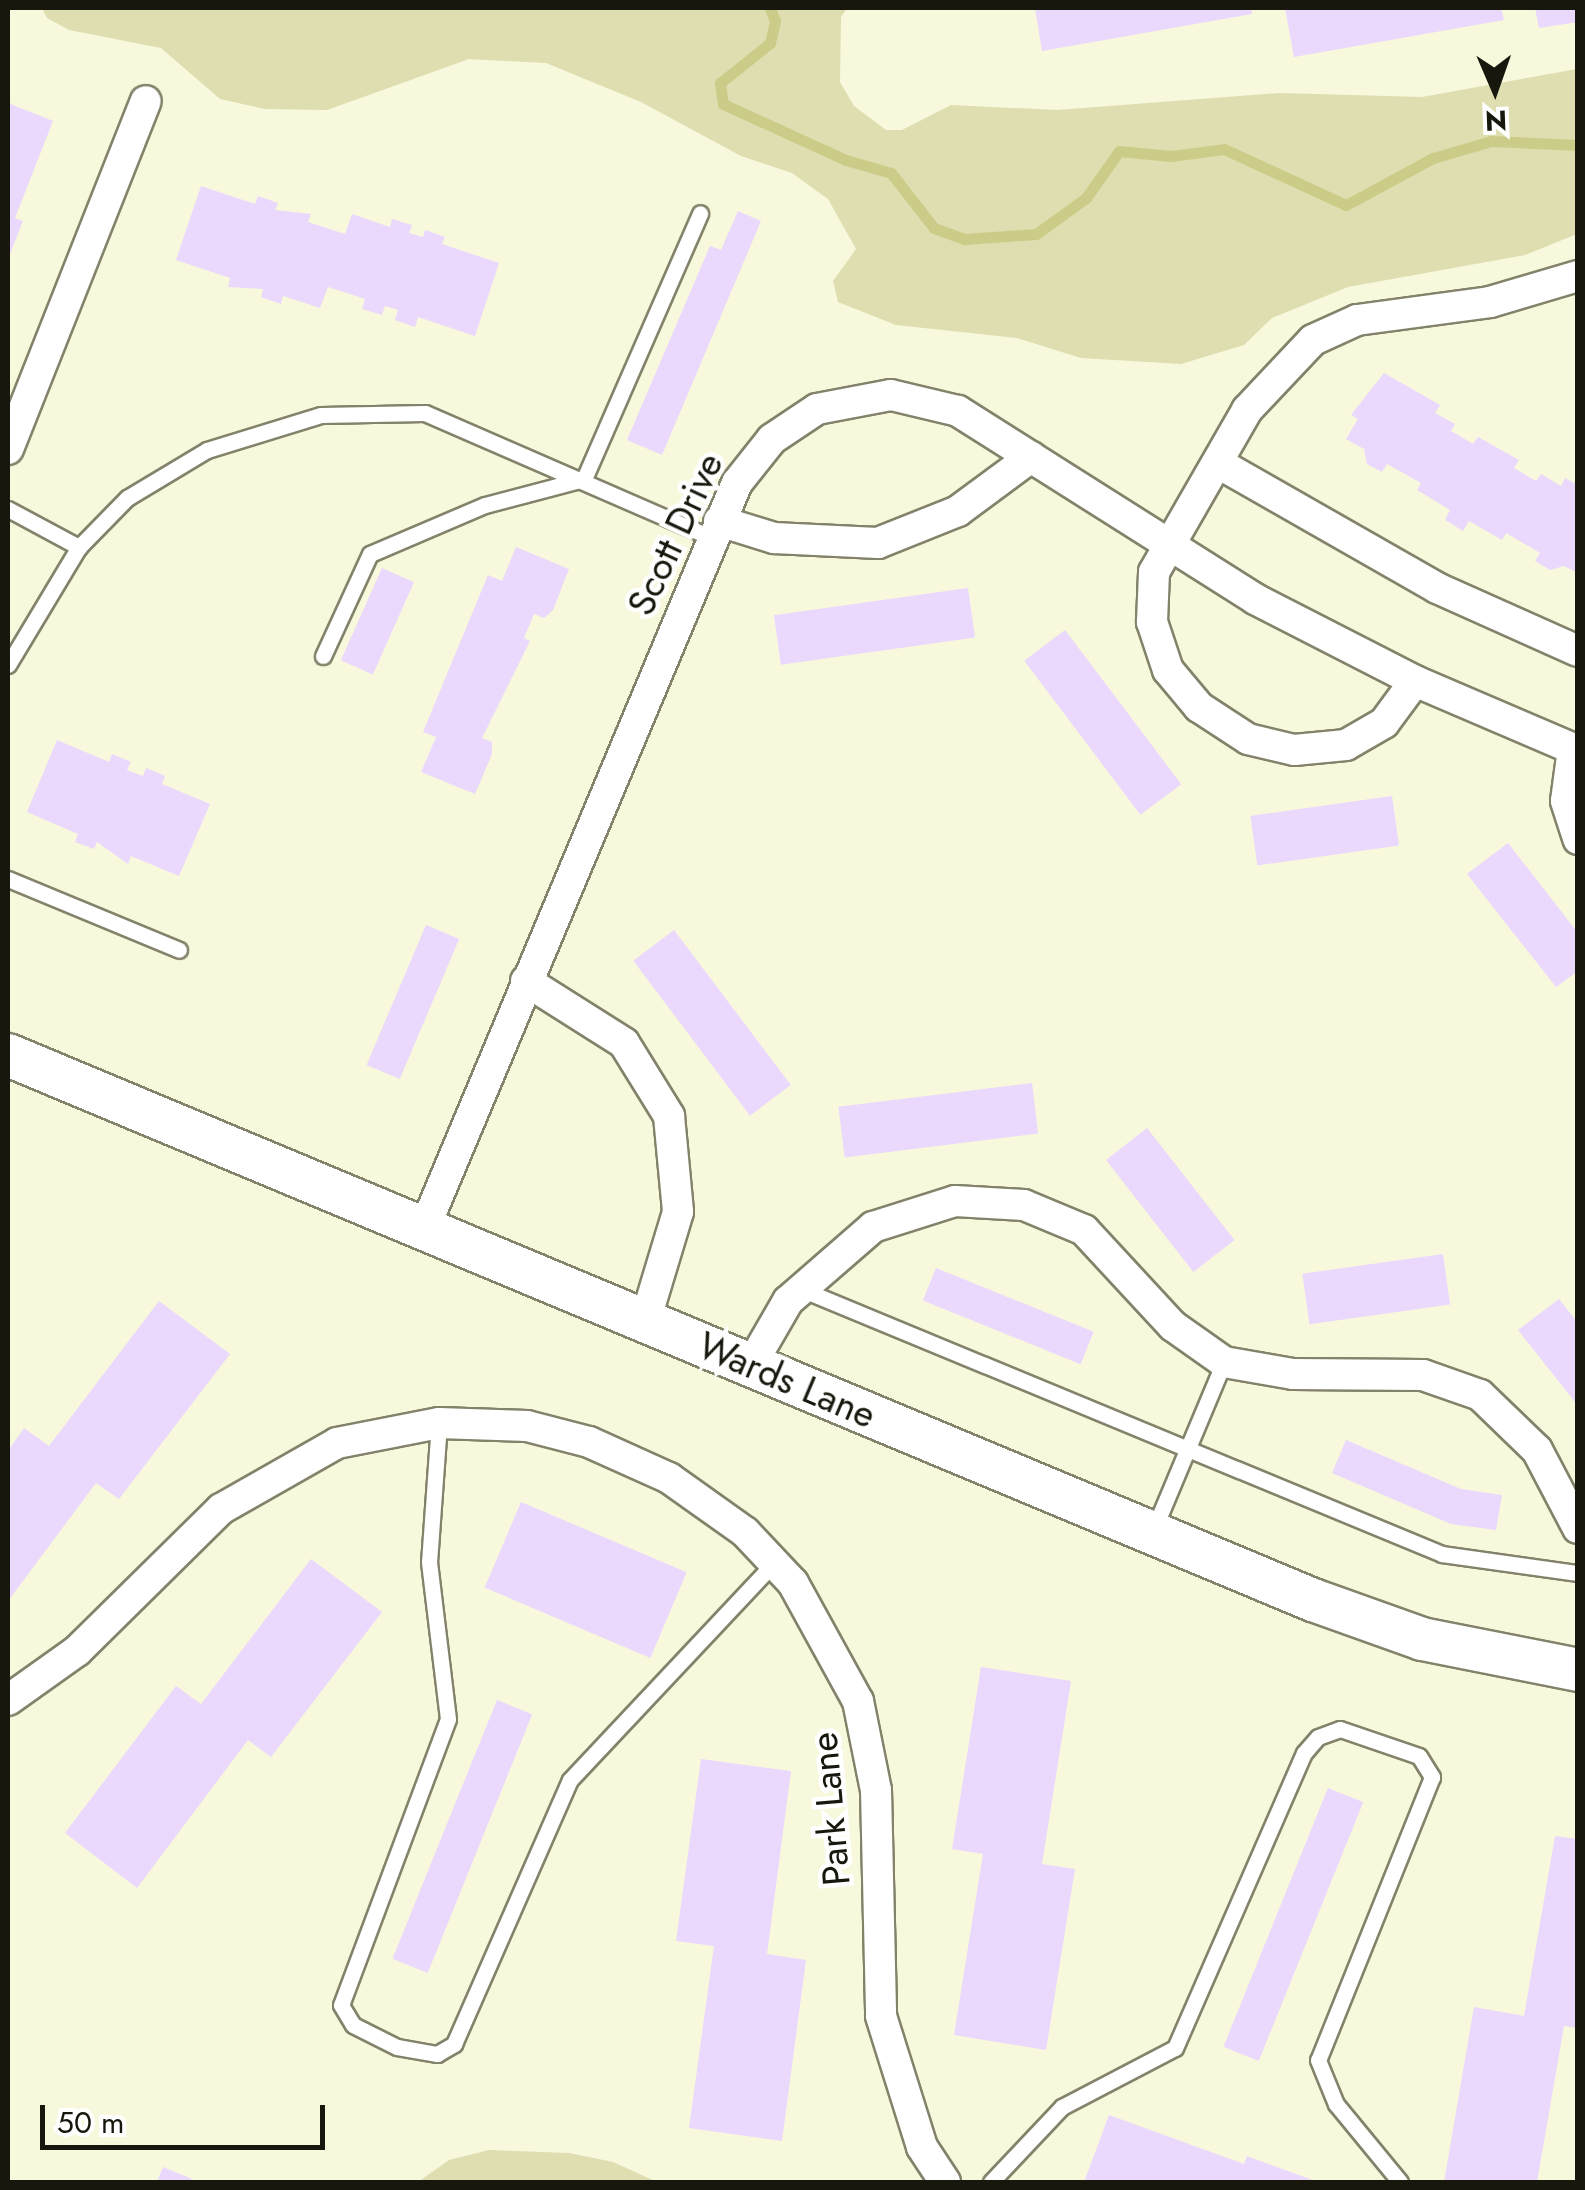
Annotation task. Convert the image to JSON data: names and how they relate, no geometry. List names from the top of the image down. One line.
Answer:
{"streets":{"street":["Scott Drive","Wards Lane","Park Lane"]},"crossings":[["Scott Drive","Wards Lane"]],"scale_bar":"50 m","north":"bottom"}
